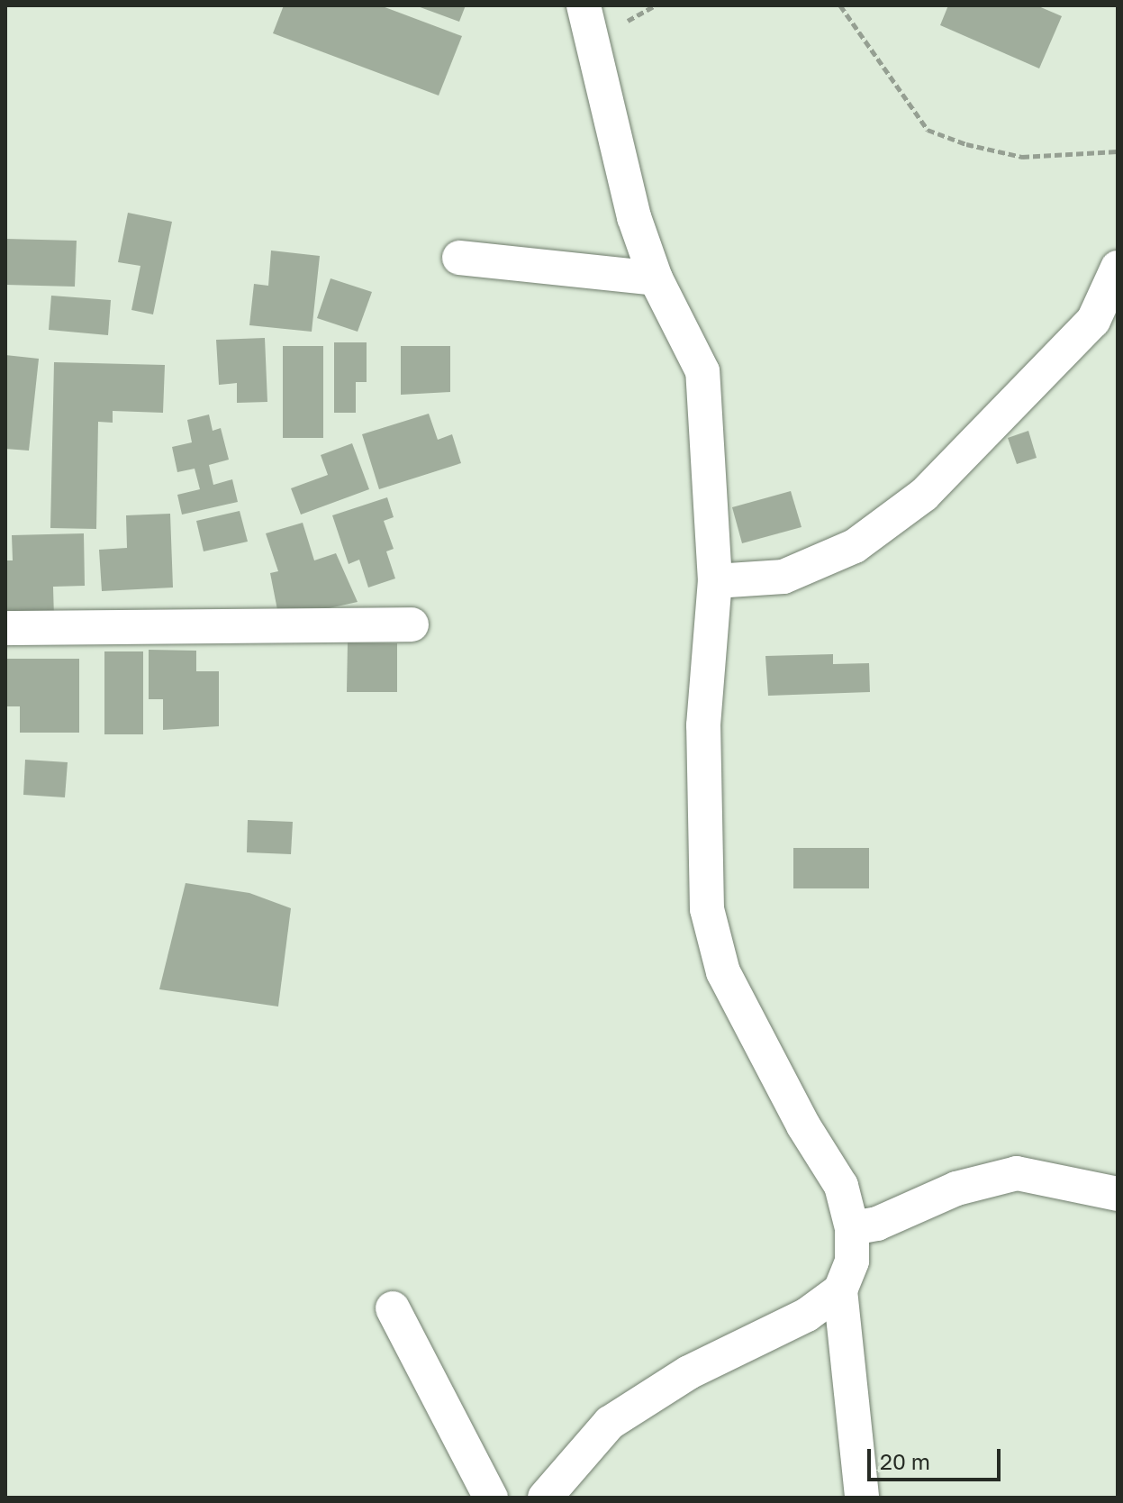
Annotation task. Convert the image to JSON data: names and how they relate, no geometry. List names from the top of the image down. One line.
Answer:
{"scale_bar":"20 m"}
